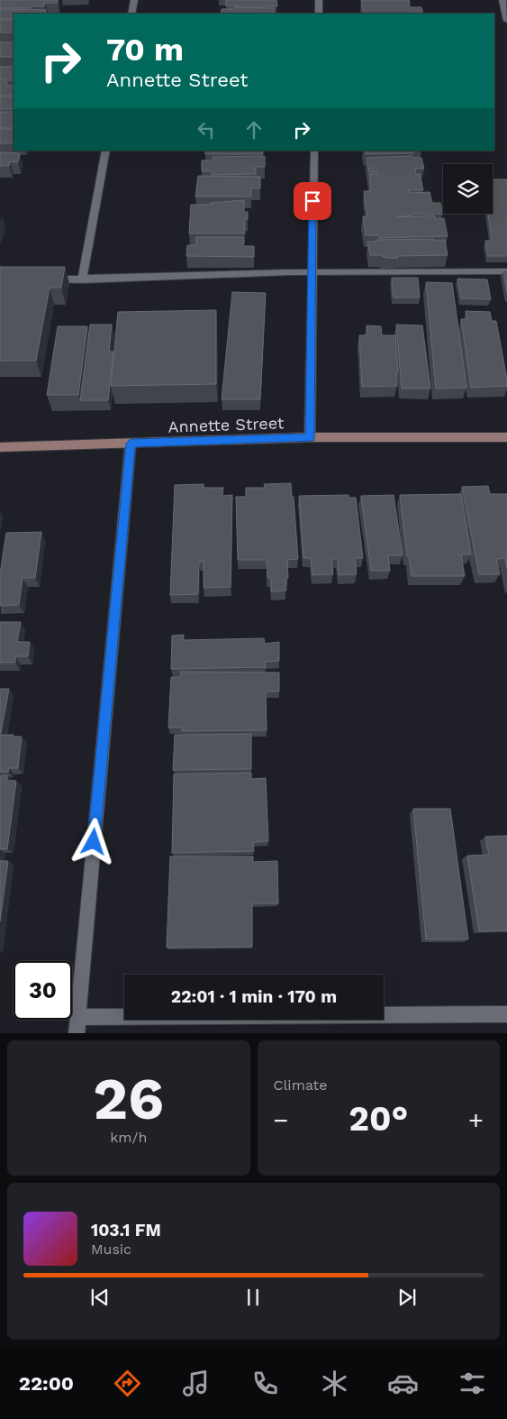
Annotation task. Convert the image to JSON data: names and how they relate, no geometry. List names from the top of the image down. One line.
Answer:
{"streets":{"street":["Annette Street"]},"page":{"turn":["70 m","Annette Street"],"limit":"30","trip":"22:01 · 1 min · 170 m","tile":[["26","km/h"],"Climate"],"heat":["−","20°","+"],"song":["103.1 FM","Music"],"tabs":"22:00"}}
